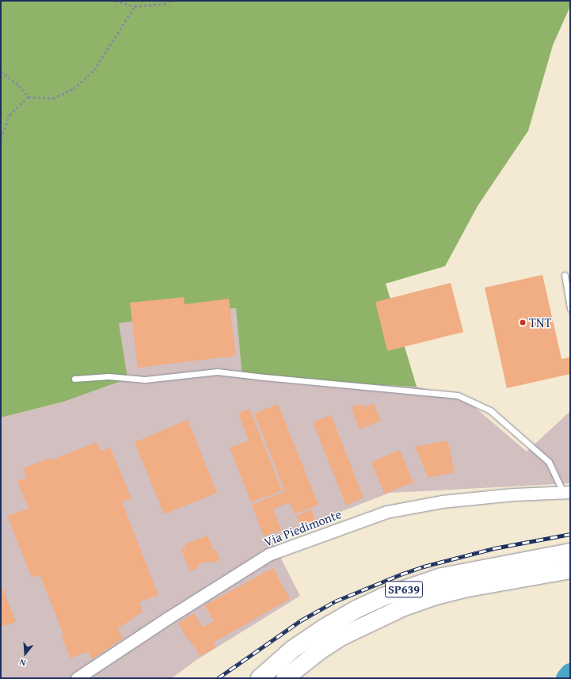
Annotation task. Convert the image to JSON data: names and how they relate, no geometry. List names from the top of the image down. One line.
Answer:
{"streets":{"main road":["SP639"],"street":["Via Piedimonte"]},"places":["TNT"],"north":"bottom"}
